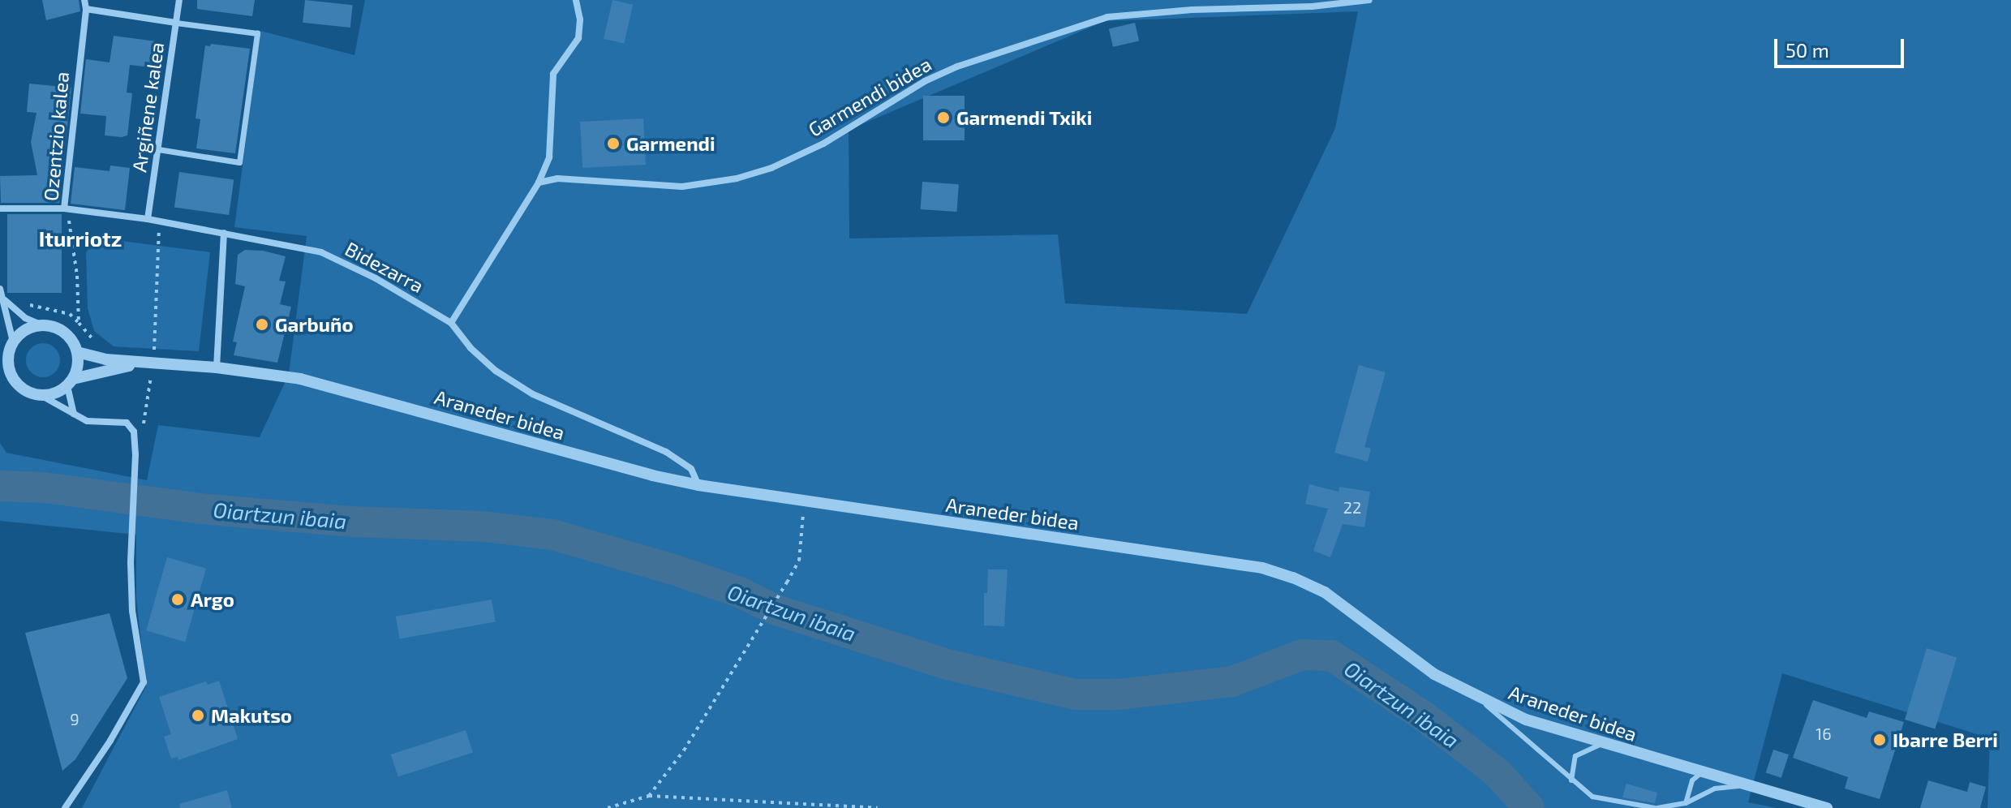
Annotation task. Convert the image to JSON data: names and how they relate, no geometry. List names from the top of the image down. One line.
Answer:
{"streets":{"street":["Garmendi bidea","Argiñene kalea","Ozentzio kalea","Bidezarra","Araneder bidea"]},"crossings":[["Argiñene kalea","Bidezarra"],["Ozentzio kalea","Bidezarra"],["Bidezarra","Araneder bidea"]],"districts":["Iturriotz"],"water":["Oiartzun ibaia"],"places":["Garmendi Txiki","Garmendi","Garbuño","Argo","Makutso","Ibarre Berri"],"house_numbers":["22","9","16"],"scale_bar":"50 m"}
